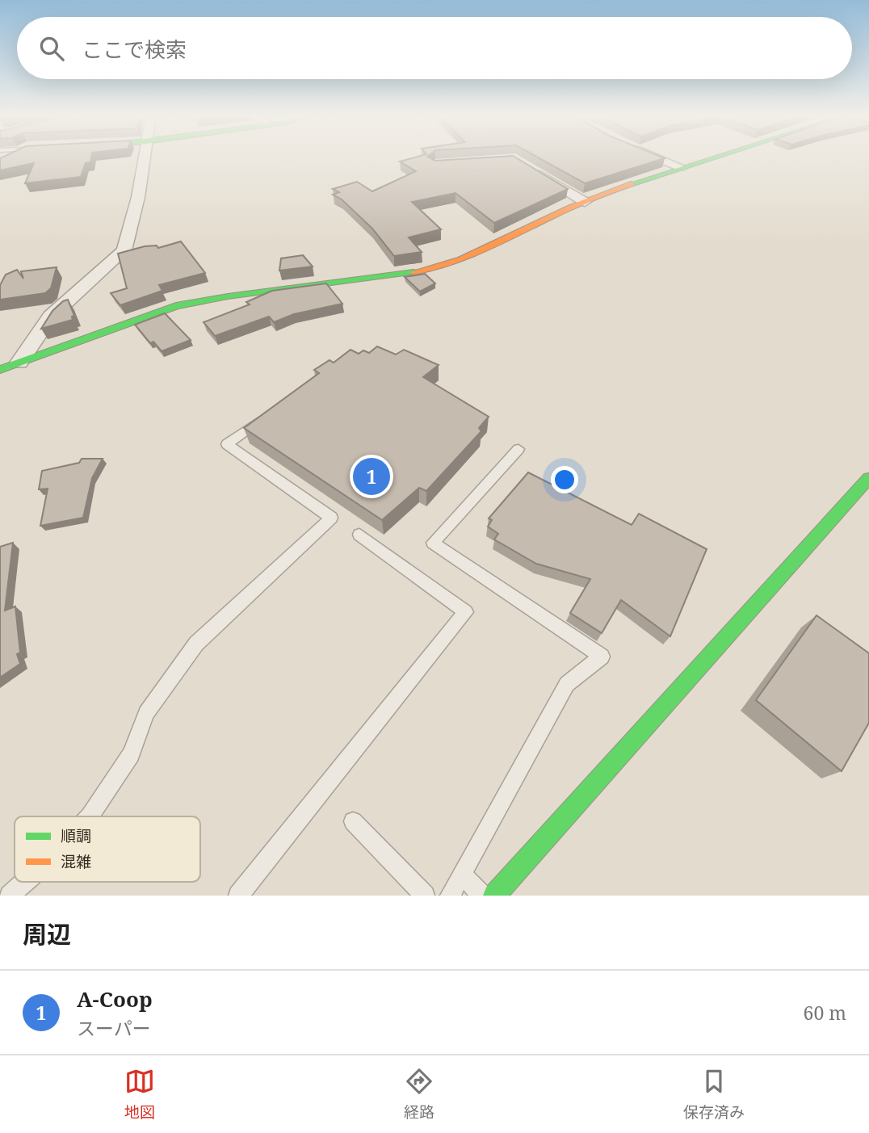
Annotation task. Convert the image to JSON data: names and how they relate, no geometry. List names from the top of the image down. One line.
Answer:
{"legend":["順調","混雑"],"page":{"search":"ここで検索","pins":"1","heading":"周辺","list":[{"mark":"1","name":"A-Coop","note":"スーパー","value":"60 m"}],"nav":["地図","経路","保存済み"]}}
